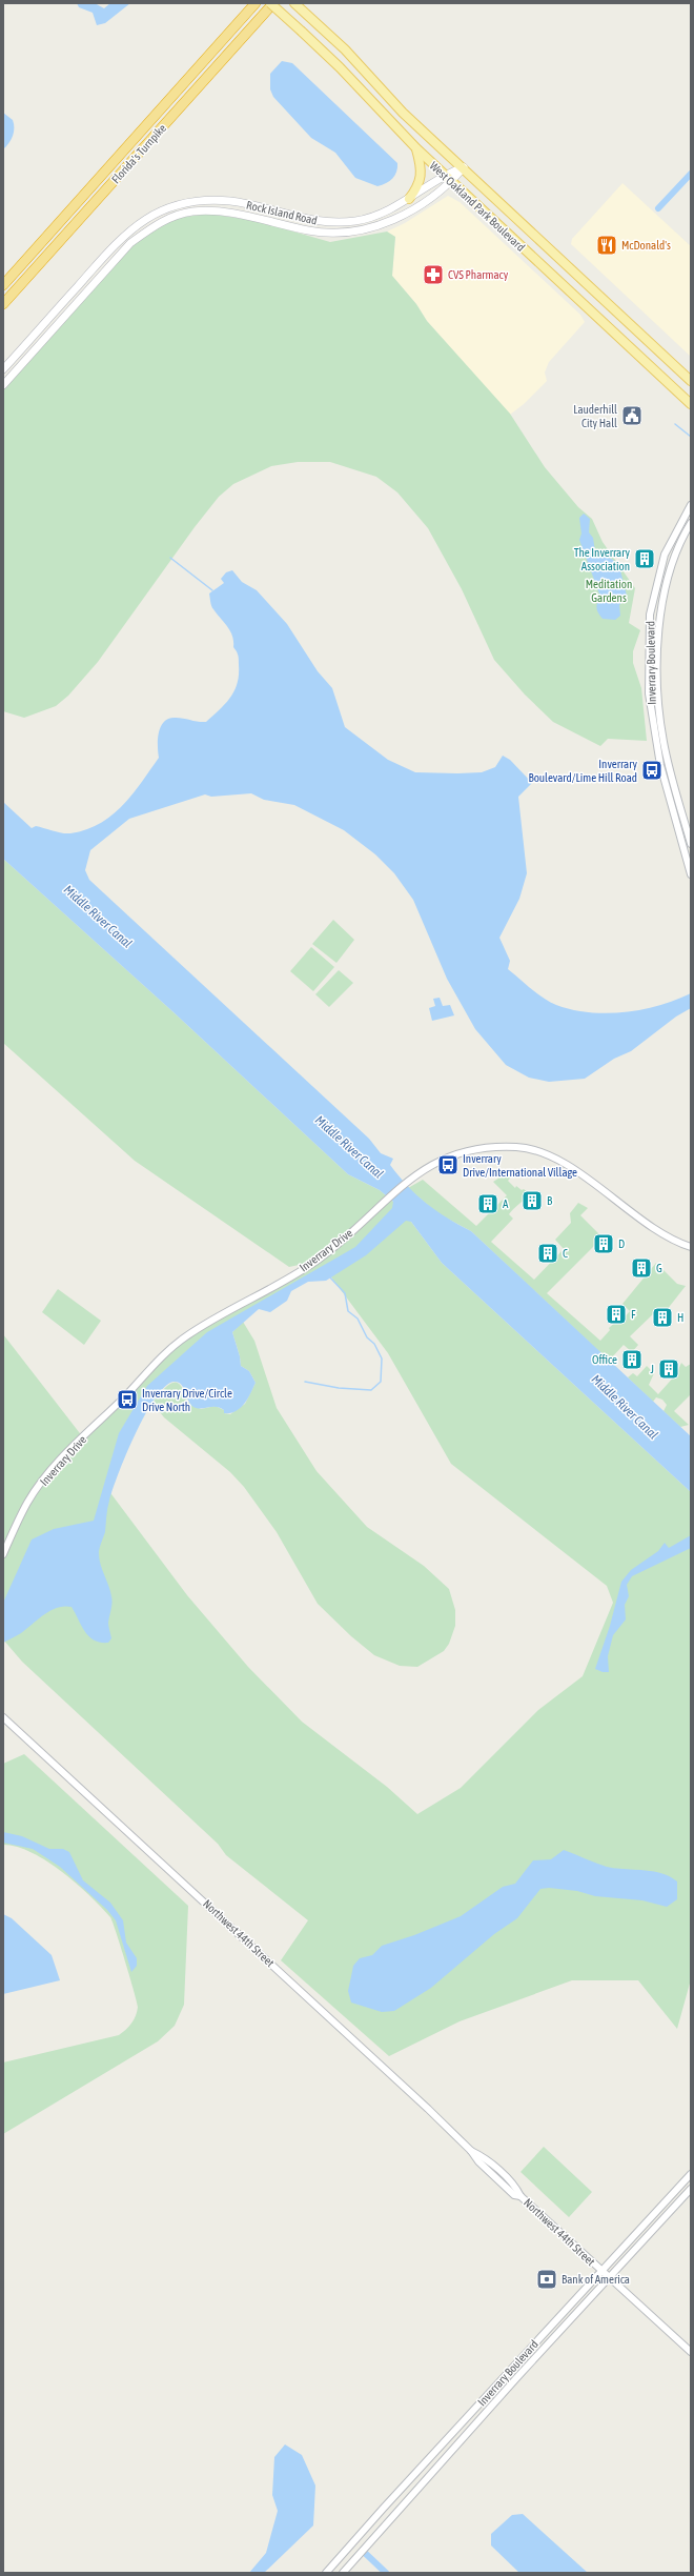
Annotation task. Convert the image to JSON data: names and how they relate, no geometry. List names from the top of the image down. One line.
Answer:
{"streets":{"highway":["Florida's Turnpike"],"main road":["West Oakland Park Boulevard","Rock Island Road"],"street":["Inverrary Boulevard","Inverrary Drive","Northwest 44th Street"]},"crossings":[["Florida's Turnpike","West Oakland Park Boulevard"],["West Oakland Park Boulevard","Rock Island Road"],["Inverrary Boulevard","Northwest 44th Street"]],"water":["Middle River Canal"],"parks":["Meditation Gardens"],"places":{"restaurant":["McDonald's"],"pharmacy":["CVS Pharmacy"],"public building":["Lauderhill City Hall"],"building":["The Inverrary Association","B","A","D","C","G","F","H","Office","J"],"bus stop":["Inverrary Boulevard/Lime Hill Road","Inverrary Drive/International Village","Inverrary Drive/Circle Drive North"],"bank":["Bank of America"]}}
